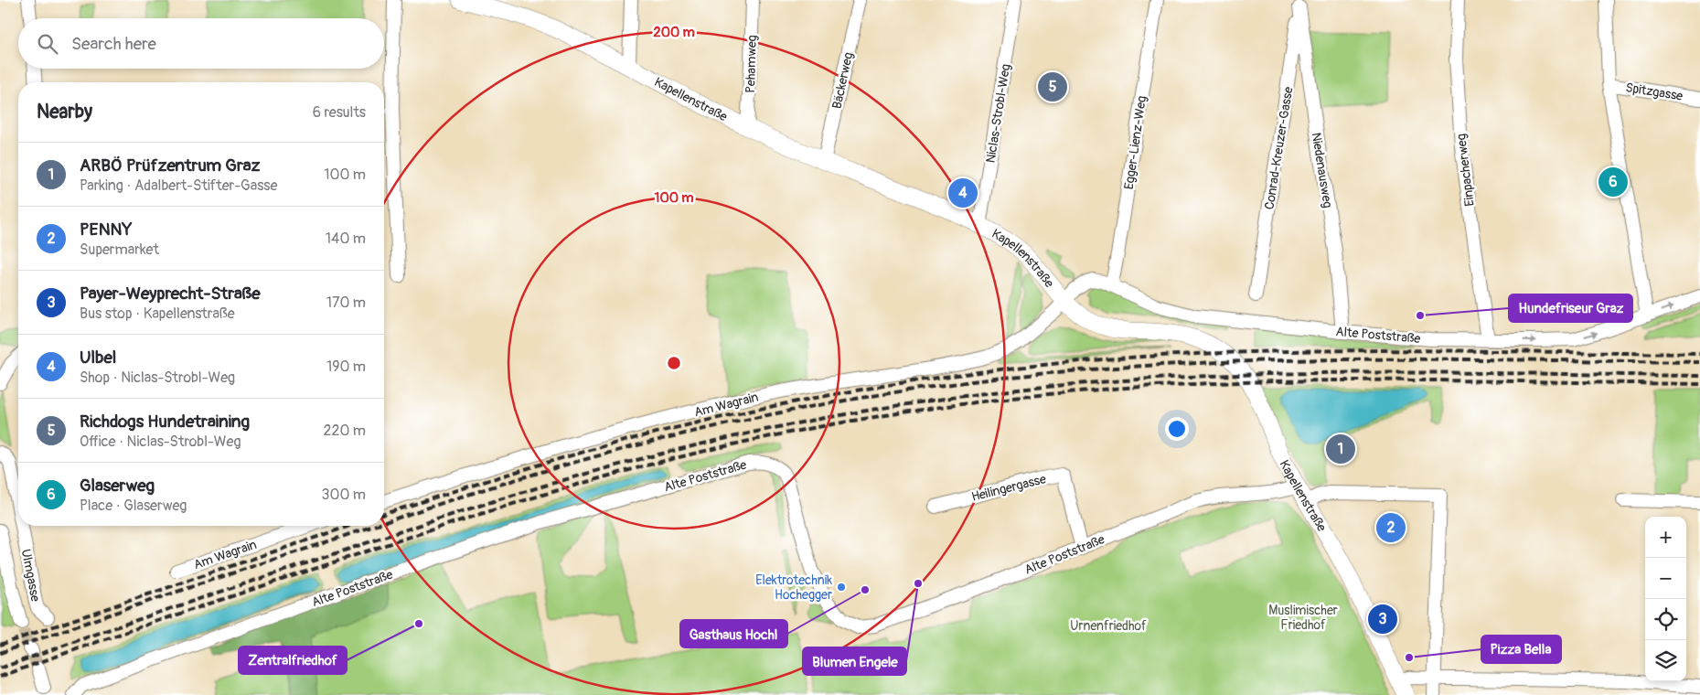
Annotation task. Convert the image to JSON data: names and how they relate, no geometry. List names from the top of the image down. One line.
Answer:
{"streets":{"main road":["Kapellenstraße"],"street":["Pehamweg","Bäckerweg","Spitzgasse","Niclas-Strobl-Weg","Egger-Lienz-Weg","Conrad-Kreuzer-Gasse","Niedenausweg","Einpacherweg","Alte Poststraße","Am Wagrain","Heilingergasse","Ulmgasse"]},"crossings":[["Pehamweg","Kapellenstraße"],["Bäckerweg","Kapellenstraße"],["Kapellenstraße","Niclas-Strobl-Weg"],["Kapellenstraße","Alte Poststraße"],["Kapellenstraße","Am Wagrain"],["Egger-Lienz-Weg","Alte Poststraße"],["Conrad-Kreuzer-Gasse","Niedenausweg"],["Niedenausweg","Alte Poststraße"],["Einpacherweg","Alte Poststraße"],["Alte Poststraße","Am Wagrain"],["Alte Poststraße","Heilingergasse"]],"parks":["Muslimischer Friedhof","Urnenfriedhof"],"places":["Hundefriseur Graz","Blumen Engele","Elektrotechnik Hochegger","Gasthaus Hochl","Zentralfriedhof","Pizza Bella"],"page":{"search":"Search here","pins":["5","6","4","1","2","3"],"heading":["Nearby","6 results"],"list":[{"mark":"1","name":"ARBÖ Prüfzentrum Graz","note":"Parking · Adalbert-Stifter-Gasse","value":"100 m"},{"mark":"2","name":"PENNY","note":"Supermarket","value":"140 m"},{"mark":"3","name":"Payer-Weyprecht-Straße","note":"Bus stop · Kapellenstraße","value":"170 m"},{"mark":"4","name":"Ulbel","note":"Shop · Niclas-Strobl-Weg","value":"190 m"},{"mark":"5","name":"Richdogs Hundetraining","note":"Office · Niclas-Strobl-Weg","value":"220 m"},{"mark":"6","name":"Glaserweg","note":"Place · Glaserweg","value":"300 m"}],"map_buttons":["+","−"]},"rings":["200 m","100 m"]}
